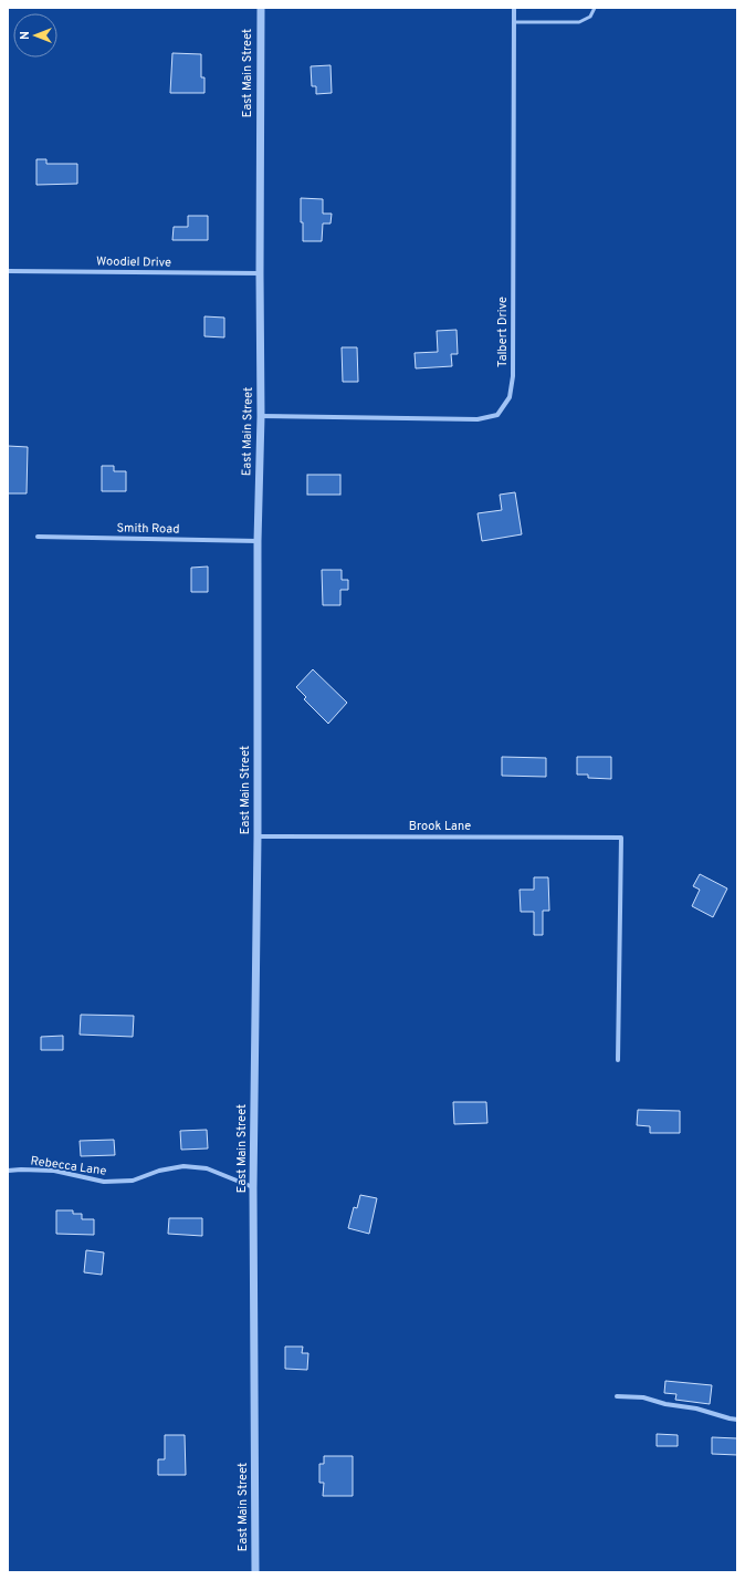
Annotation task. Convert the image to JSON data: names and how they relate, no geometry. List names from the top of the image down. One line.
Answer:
{"streets":{"street":["East Main Street","Woodiel Drive","Talbert Drive","Smith Road","Brook Lane","Rebecca Lane"]},"crossings":[["East Main Street","Woodiel Drive"],["East Main Street","Talbert Drive"],["East Main Street","Smith Road"],["East Main Street","Brook Lane"],["East Main Street","Rebecca Lane"]],"north":"left"}
